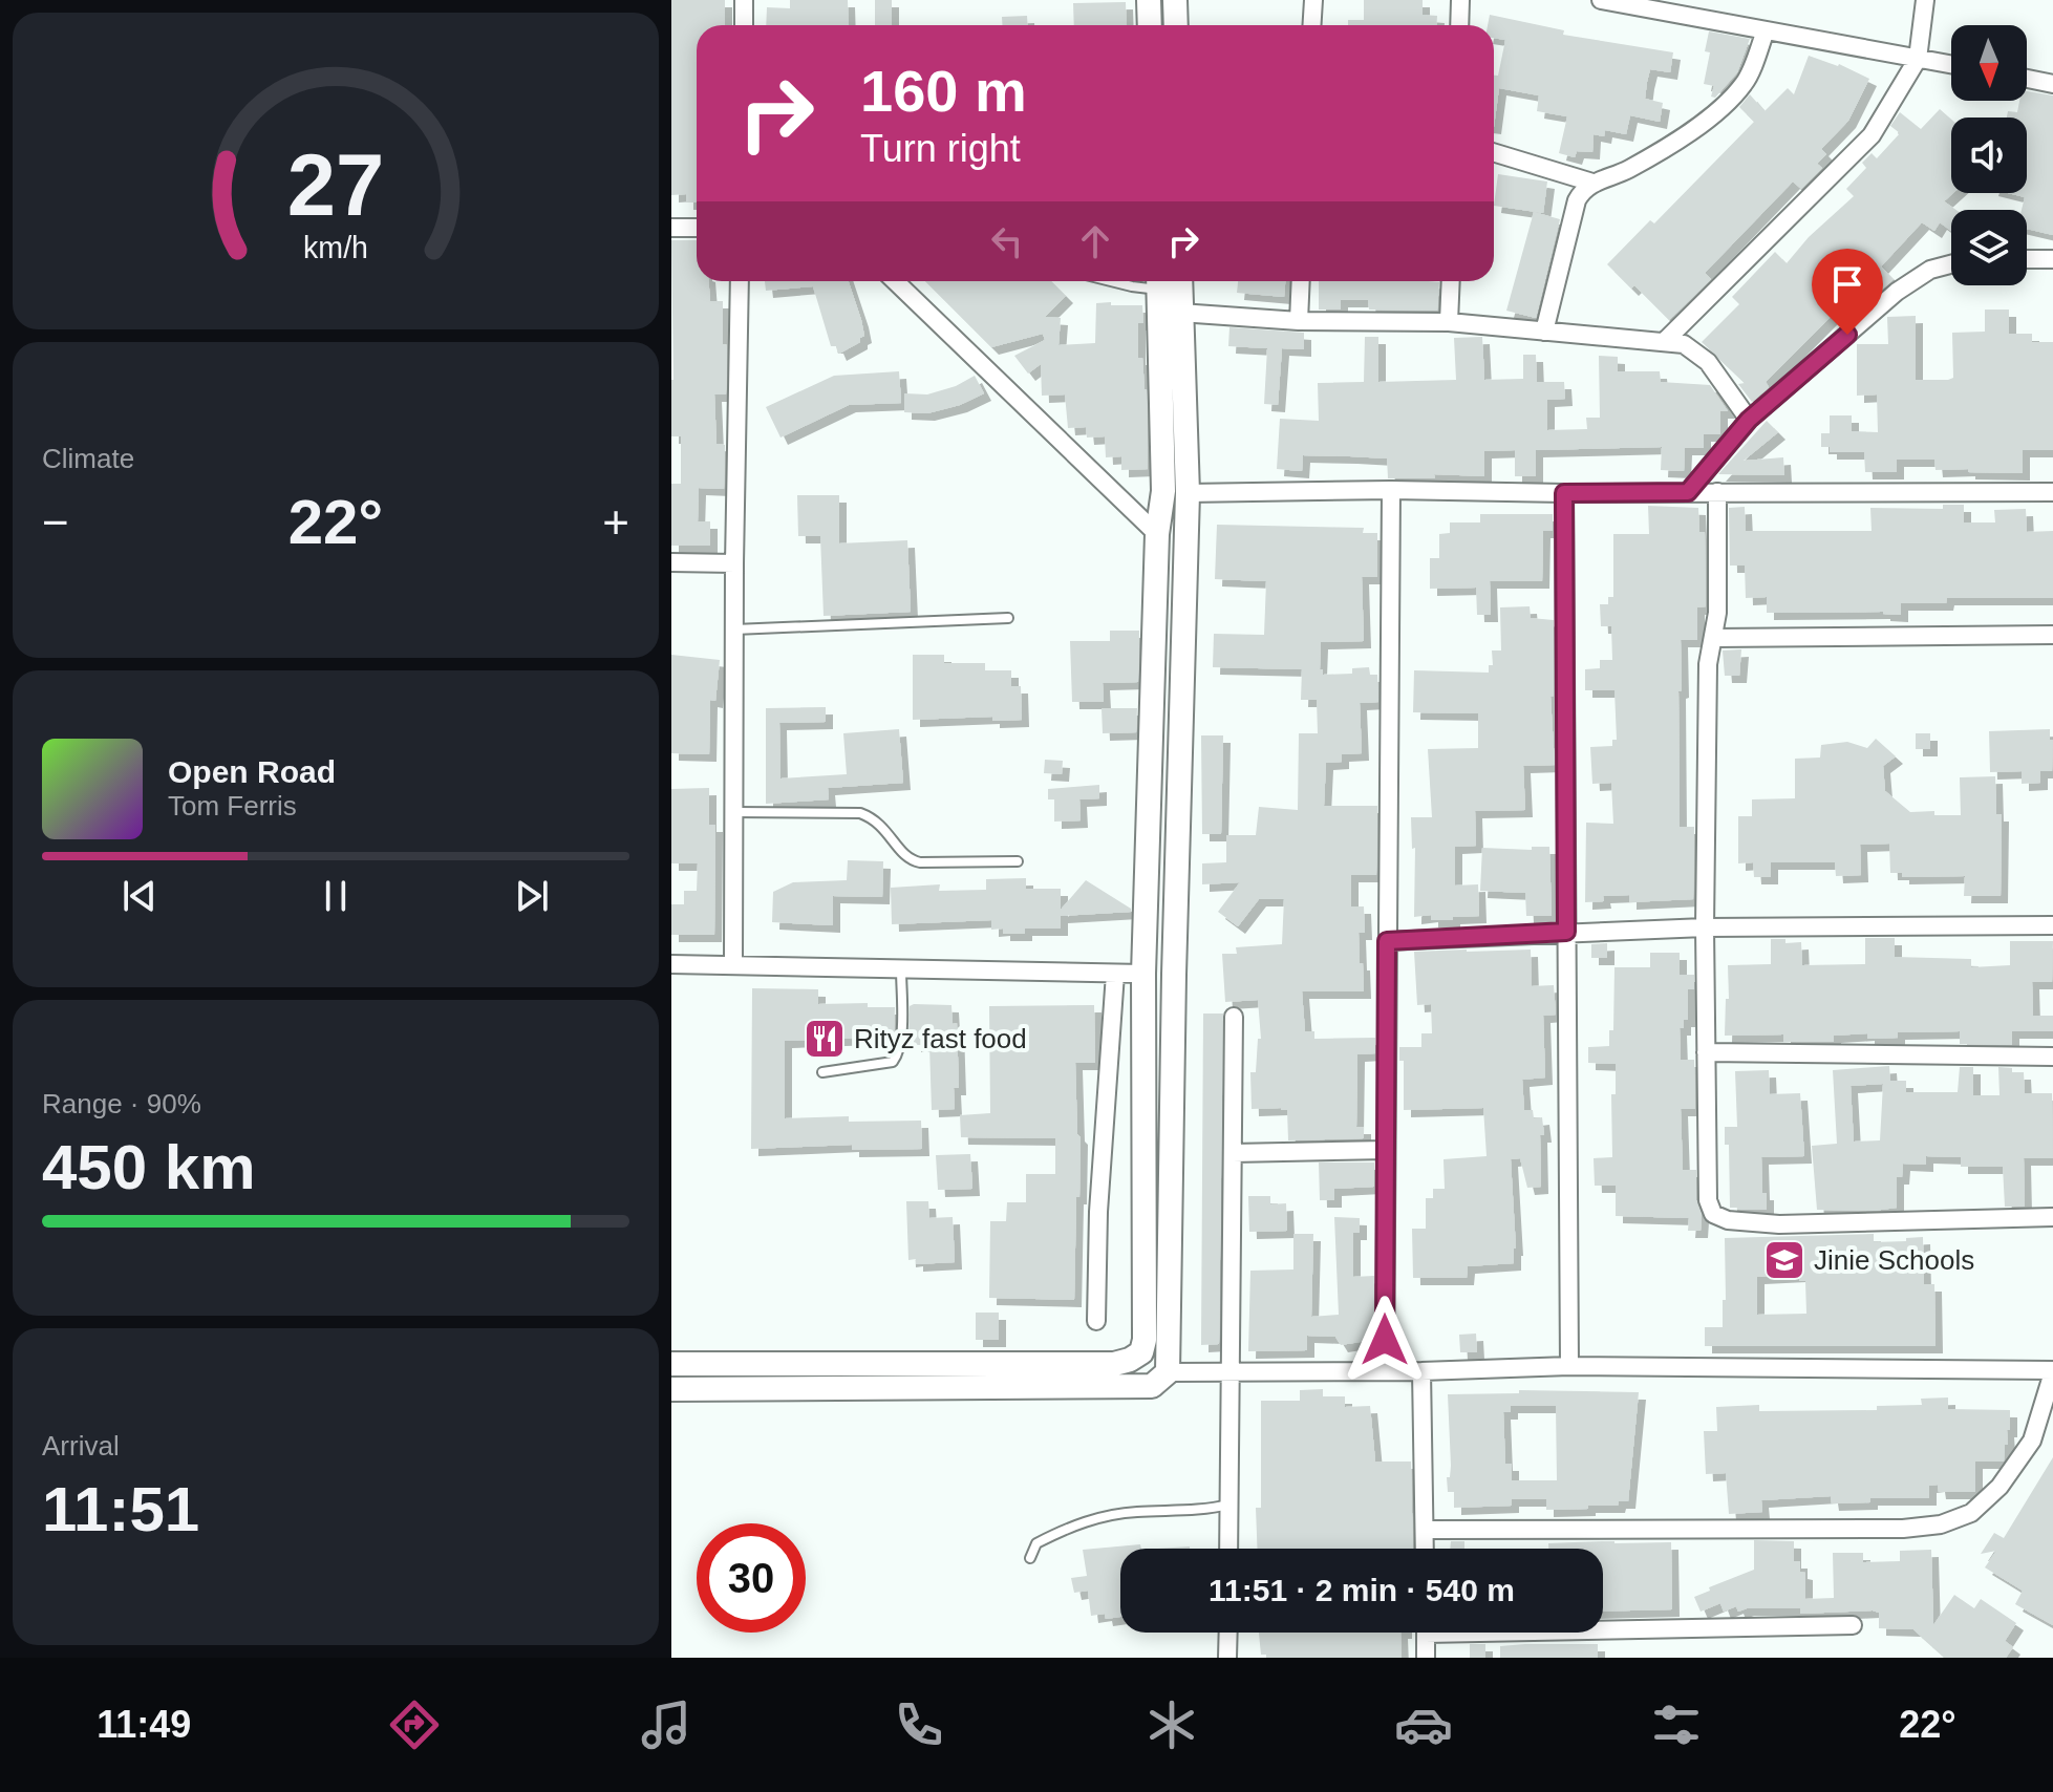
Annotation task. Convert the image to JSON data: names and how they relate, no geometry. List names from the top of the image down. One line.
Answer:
{"places":{"restaurant":["Rityz fast food"],"school or university":["Jinie Schools"]},"north":"bottom","page":{"turn":["160 m","Turn right"],"tile":["Climate",["Range · 90%","450 km"],["Arrival","11:51"]],"heat":["−","22°","+"],"song":["Open Road","Tom Ferris"],"limit":"30","trip":"11:51 · 2 min · 540 m","tabs":["11:49","22°"],"gauge":["27","km/h"]}}
